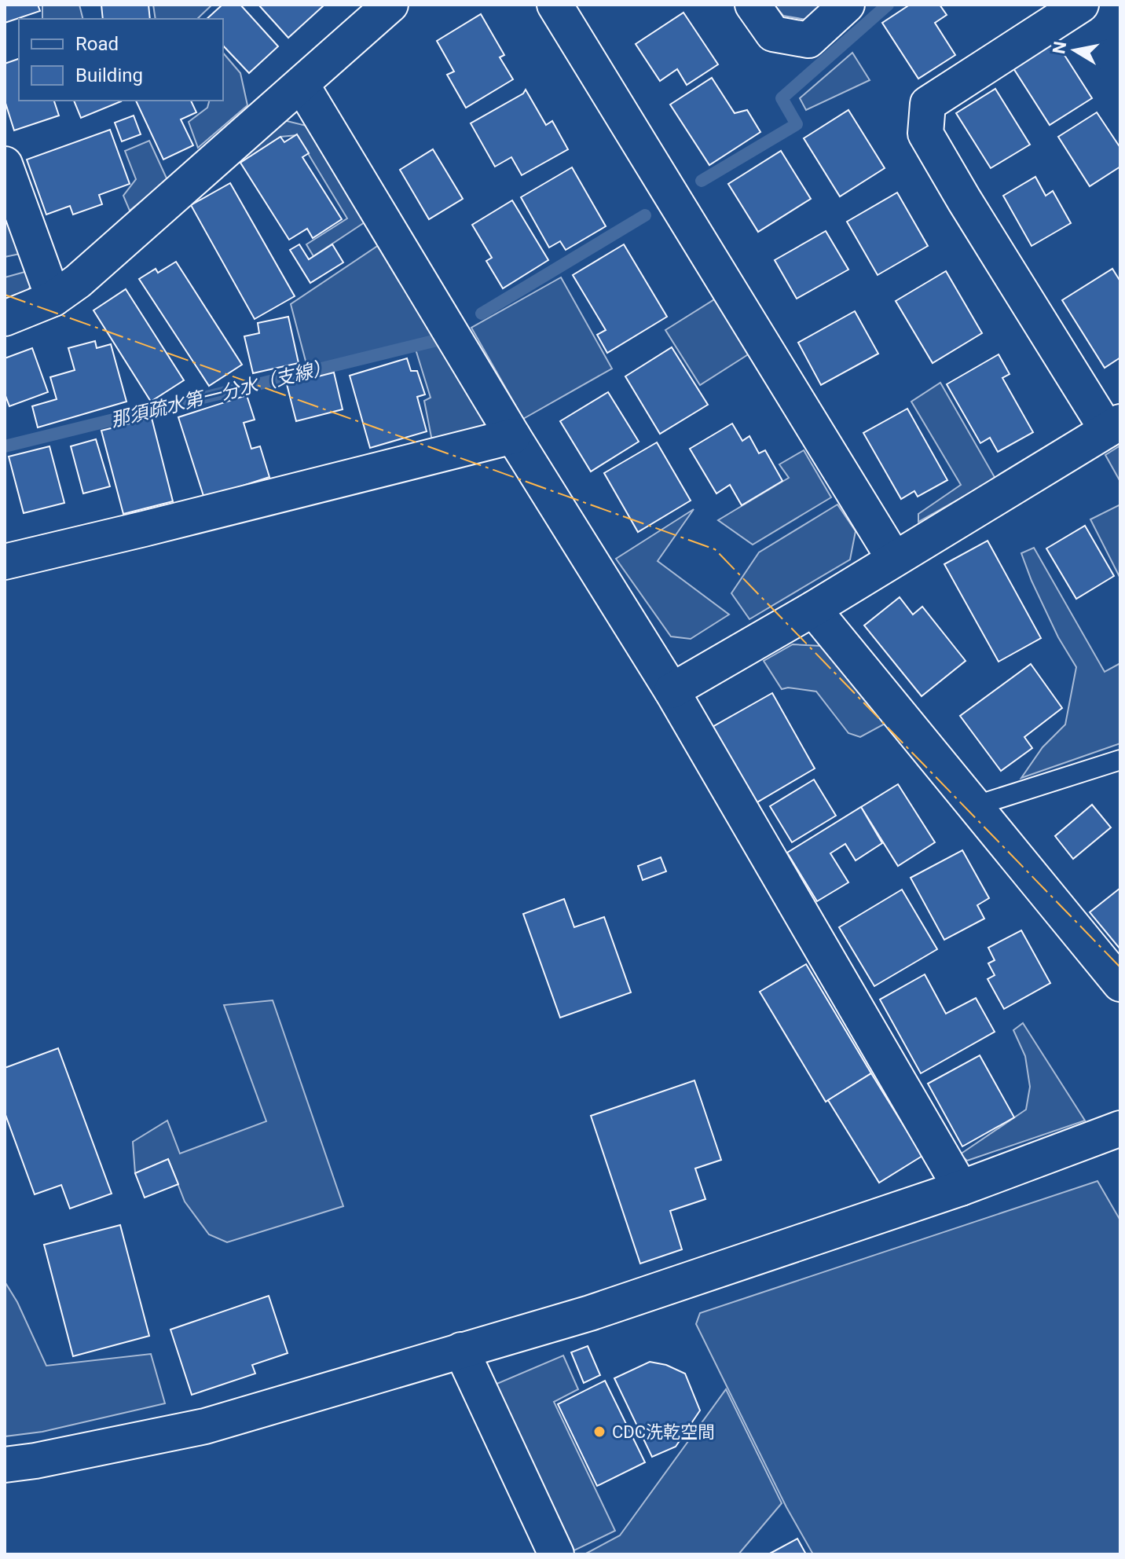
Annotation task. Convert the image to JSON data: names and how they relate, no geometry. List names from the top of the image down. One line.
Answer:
{"water":["那須疏水第一分水（支線）"],"places":["CDC洗乾空間"],"legend":["Road","Building"],"north":"left"}
